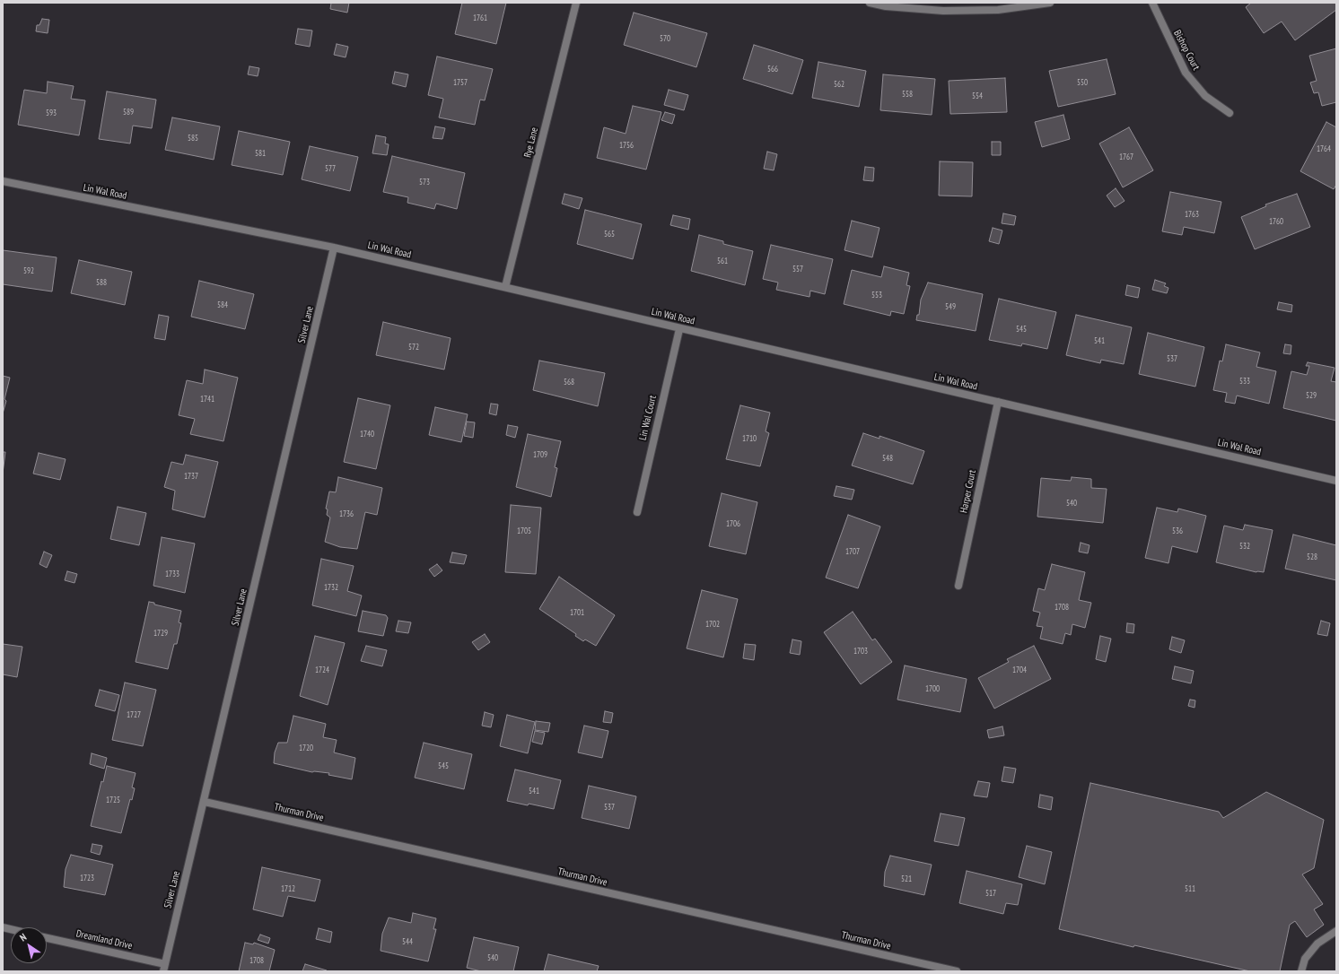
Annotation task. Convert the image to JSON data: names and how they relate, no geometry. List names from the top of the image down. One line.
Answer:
{"streets":{"street":["Bishop Court","Rye Lane","Lin Wal Road","Silver Lane","Lin Wal Court","Harper Court","Thurman Drive","Dreamland Drive"]},"crossings":[["Rye Lane","Lin Wal Road"],["Lin Wal Road","Silver Lane"],["Lin Wal Road","Lin Wal Court"],["Lin Wal Road","Harper Court"],["Silver Lane","Thurman Drive"],["Silver Lane","Dreamland Drive"]],"house_numbers":["1761","570","566","1757","550","562","558","554","589","593","585","1756","1764","581","1767","577","573","1763","1760","565","561","557","592","588","553","584","549","545","541","572","537","533","568","529","1741","1740","1710","1709","548","1737","540","1736","1706","1705","536","532","1707","528","1733","1732","1708","1701","1702","1729","1703","1724","1704","1700","1727","1720","545","541","1725","537","1723","521","1712","511","517","544","540","1708"],"north":"top left"}
